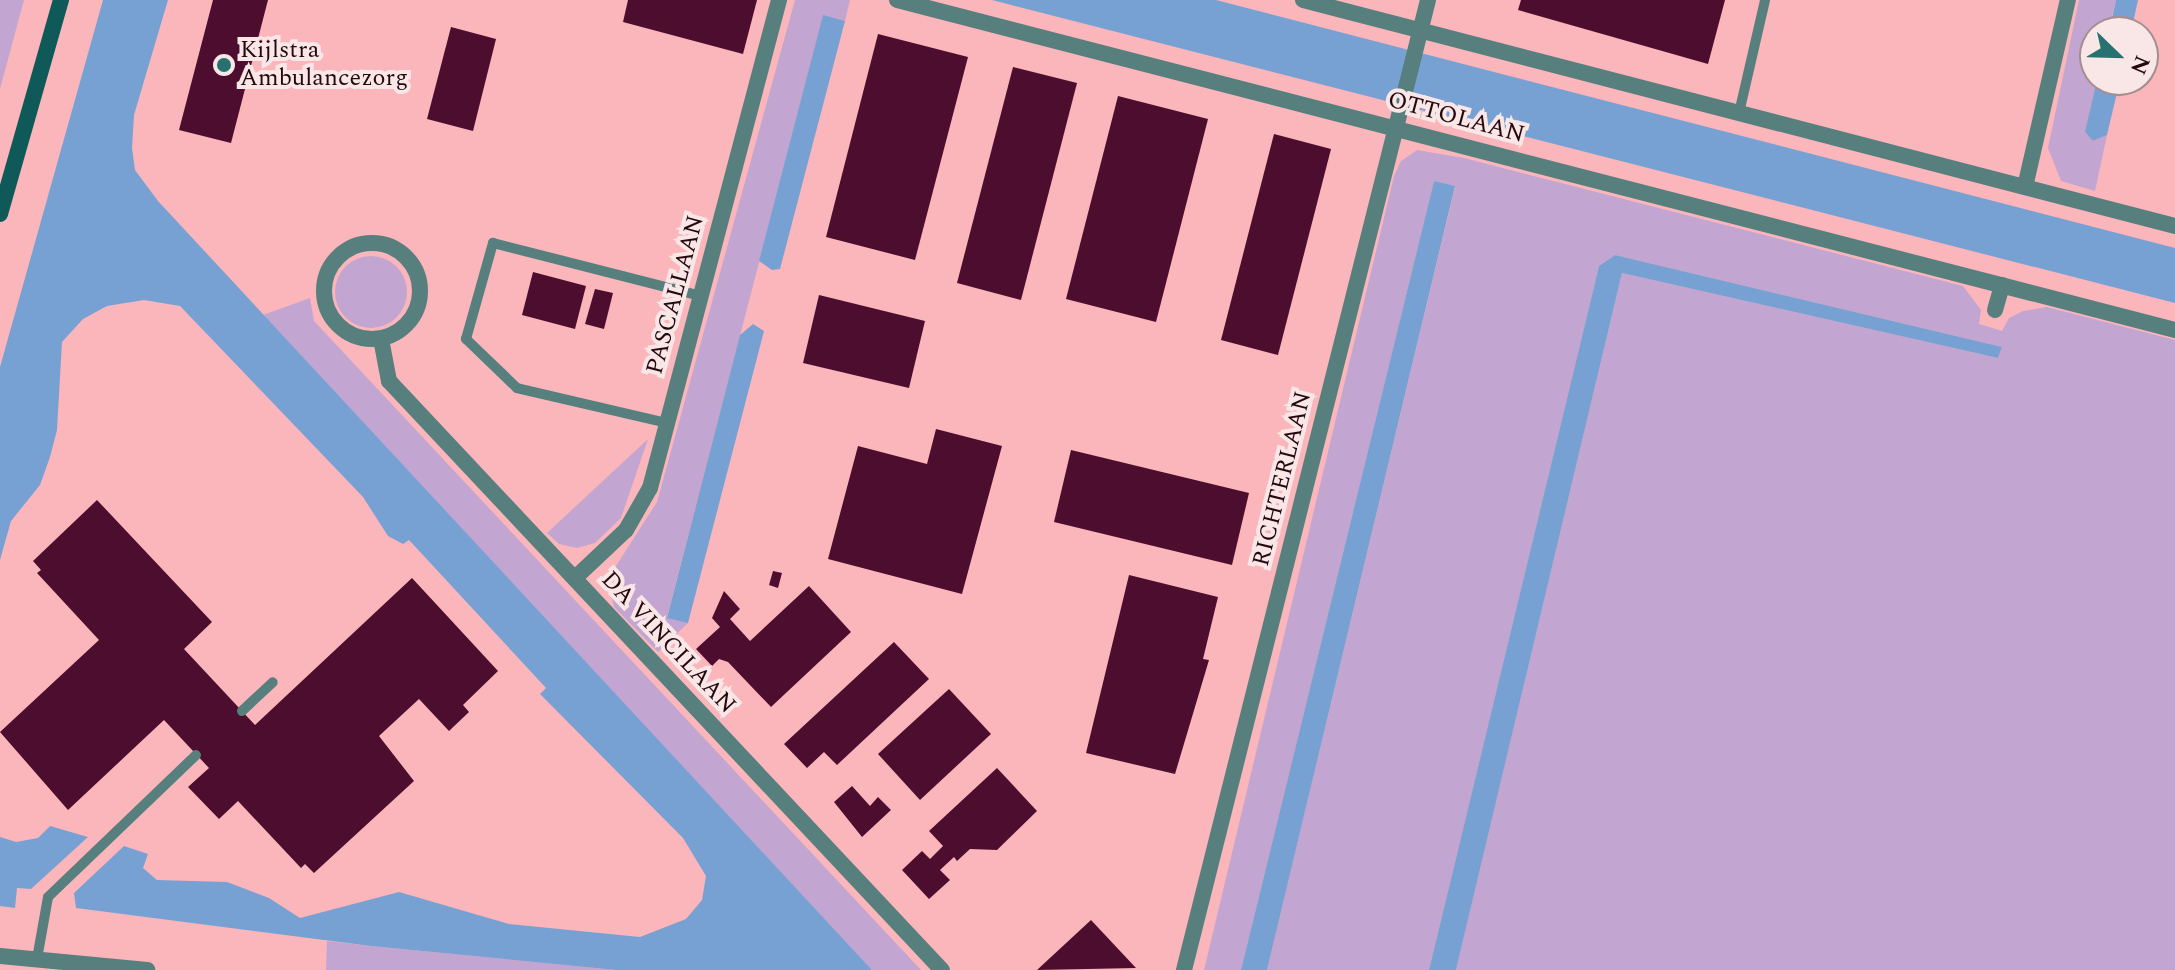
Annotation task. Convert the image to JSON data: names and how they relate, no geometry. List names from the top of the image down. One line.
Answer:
{"streets":{"street":["OTTOLAAN","PASCALLAAN","RICHTERLAAN","DA VINCILAAN"]},"crossings":[["OTTOLAAN","RICHTERLAAN"],["PASCALLAAN","DA VINCILAAN"]],"places":["Kijlstra Ambulancezorg"],"north":"bottom right"}
